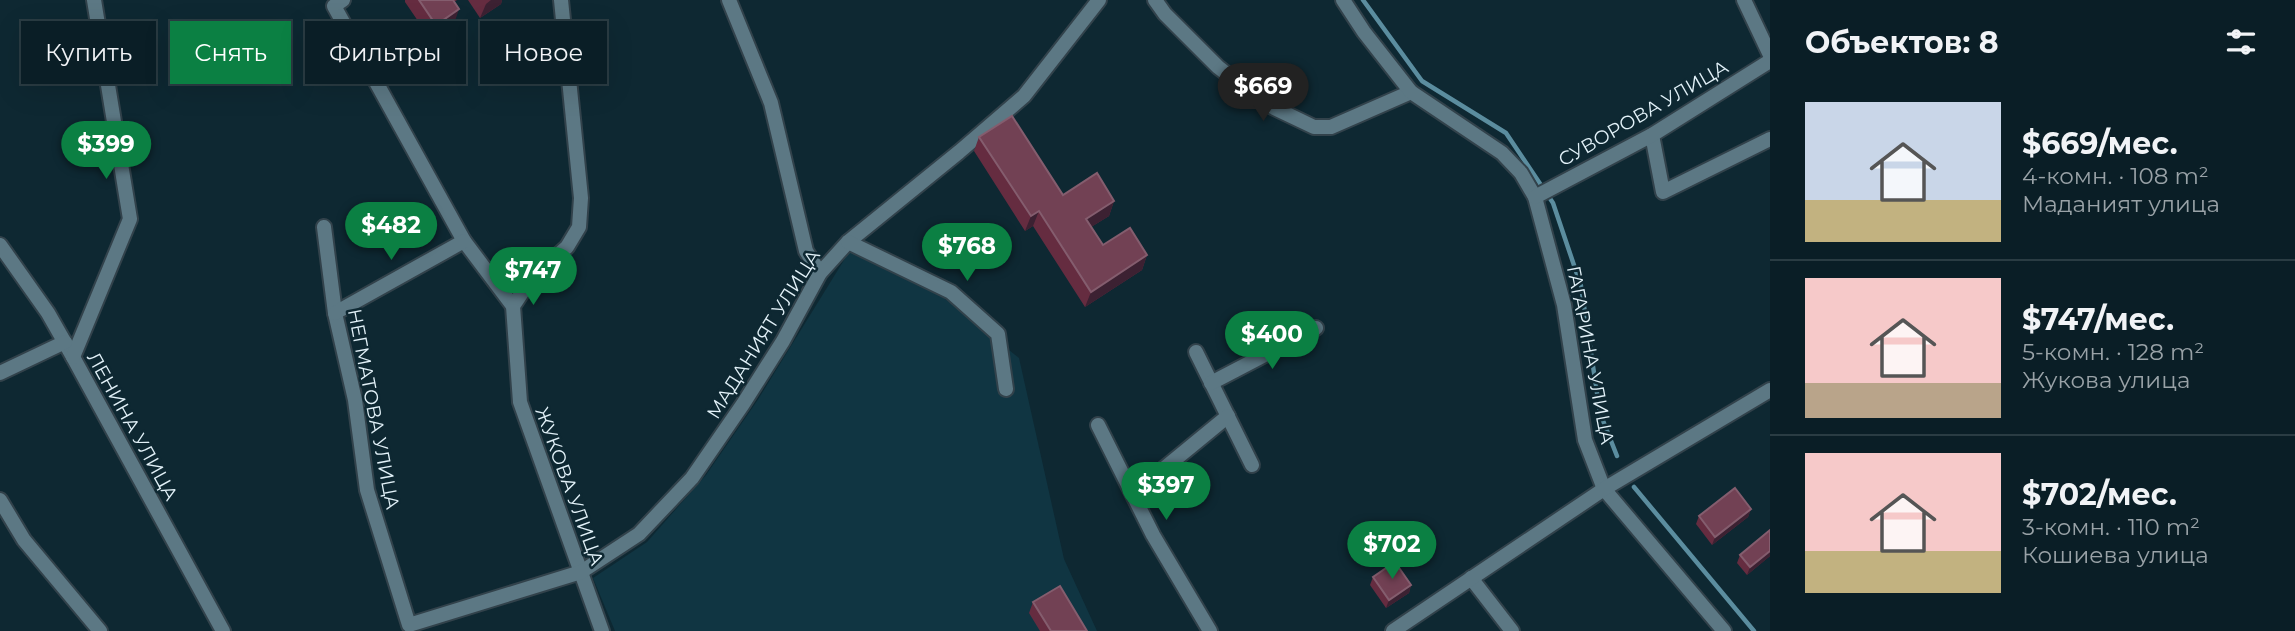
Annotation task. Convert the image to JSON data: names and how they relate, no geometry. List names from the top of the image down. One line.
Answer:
{"streets":{"street":["СУВОРОВА УЛИЦА","МАДАНИЯТ УЛИЦА","ГАГАРИНА УЛИЦА","НЕГМАТОВА УЛИЦА","ЛЕНИНА УЛИЦА","ЖУКОВА УЛИЦА"]},"crossings":[["СУВОРОВА УЛИЦА","ГАГАРИНА УЛИЦА"],["МАДАНИЯТ УЛИЦА","НЕГМАТОВА УЛИЦА"],["МАДАНИЯТ УЛИЦА","ЖУКОВА УЛИЦА"],["НЕГМАТОВА УЛИЦА","ЖУКОВА УЛИЦА"]],"page":{"heading":"Объектов: 8","chip":["Купить","Снять","Фильтры","Новое"],"price":["$669","$399","$482","$768","$747","$400","$397","$702"],"list":[{"name":"$669/мес.","note":"4-комн. · 108 m² · Маданият улица"},{"name":"$747/мес.","note":"5-комн. · 128 m² · Жукова улица"},{"name":"$702/мес.","note":"3-комн. · 110 m² · Кошиева улица"}]}}
